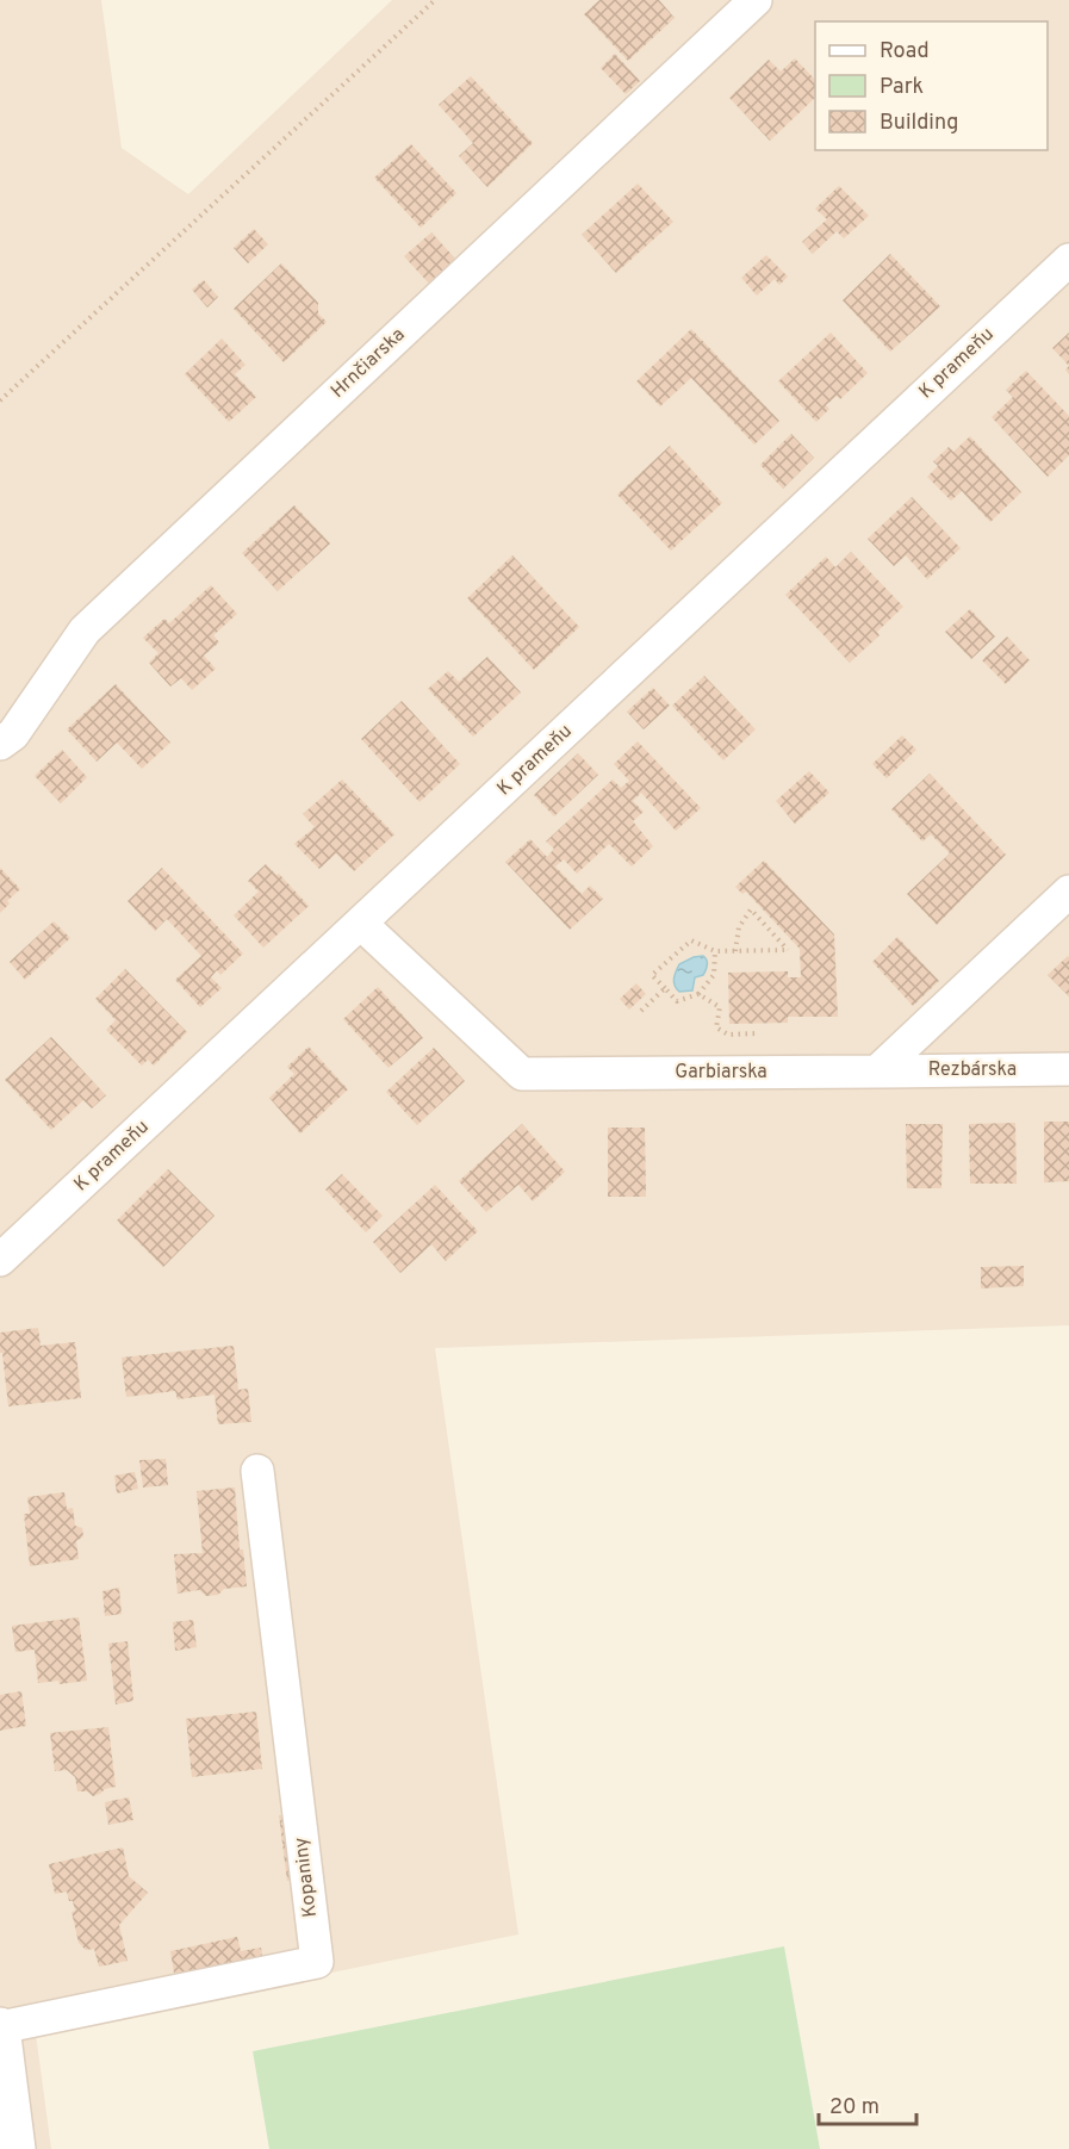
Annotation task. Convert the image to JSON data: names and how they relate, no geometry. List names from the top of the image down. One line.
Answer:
{"streets":{"street":["Hrnčiarska","K prameňu","Rezbárska","Garbiarska","Kopaniny"]},"crossings":[["K prameňu","Garbiarska"],["Rezbárska","Garbiarska"]],"legend":["Road","Park","Building"],"scale_bar":"20 m"}
